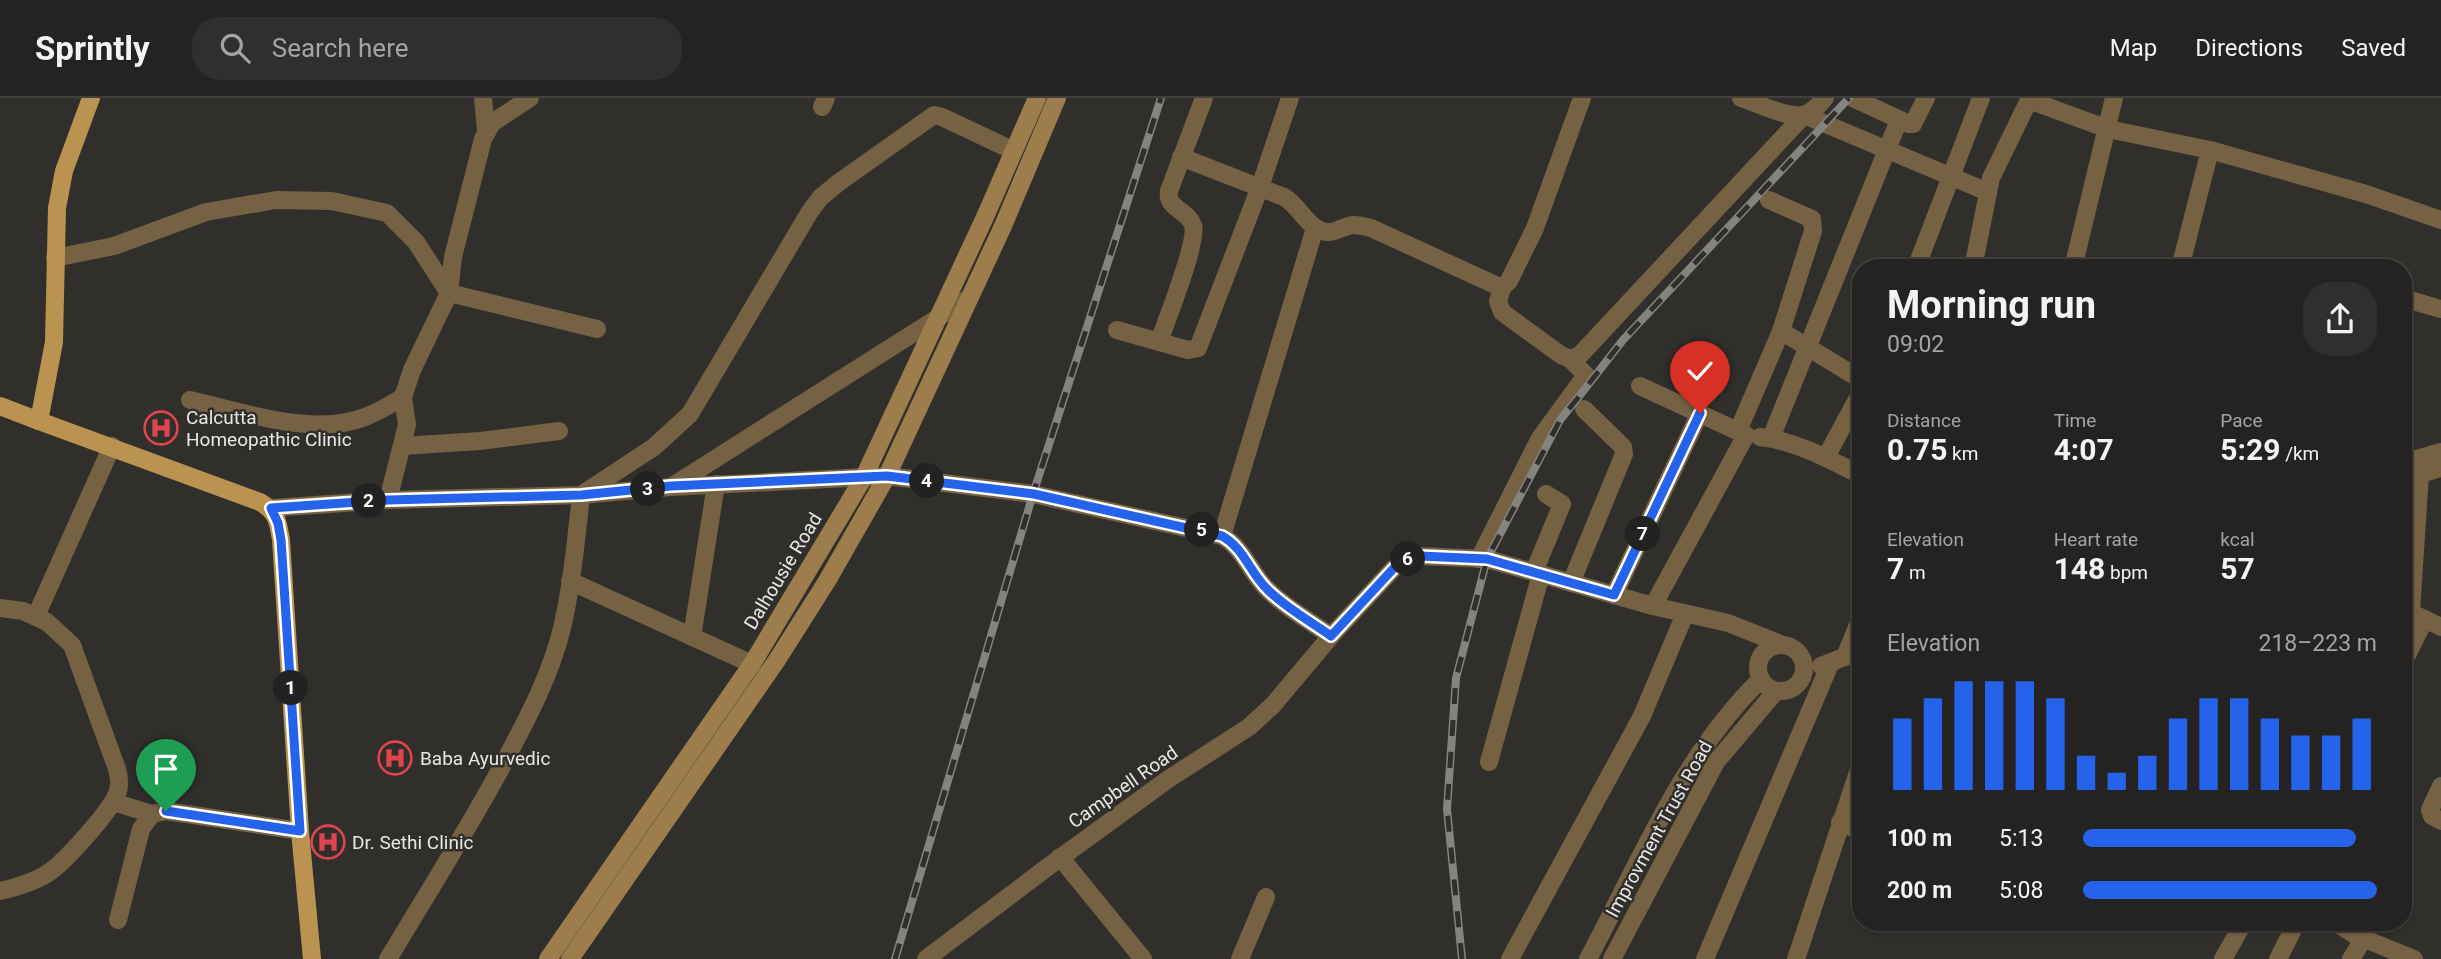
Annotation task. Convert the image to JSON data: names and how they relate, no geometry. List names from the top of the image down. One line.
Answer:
{"streets":{"street":["Dalhousie Road","Campbell Road","Improvment Trust Road"]},"crossings":[["Campbell Road","Improvment Trust Road"]],"places":{"hospital":["Calcutta Homeopathic Clinic","Baba Ayurvedic","Dr. Sethi Clinic"]},"page":{"header":"Sprintly","search":"Search here","nav":["Map","Directions","Saved"],"heading":["Morning run","09:02"],"stats":[["Distance","0.75 km"],["Time","4:07"],["Pace","5:29 /km"],["Elevation","7 m"],["Heart rate","148 bpm"],["kcal","57"]],"pins":["4","3","2","5","7","6","1"],"chart":["Elevation","218–223 m"],"list":[{"name":"100 m","note":"5:13"},{"name":"200 m","note":"5:08"}]}}
